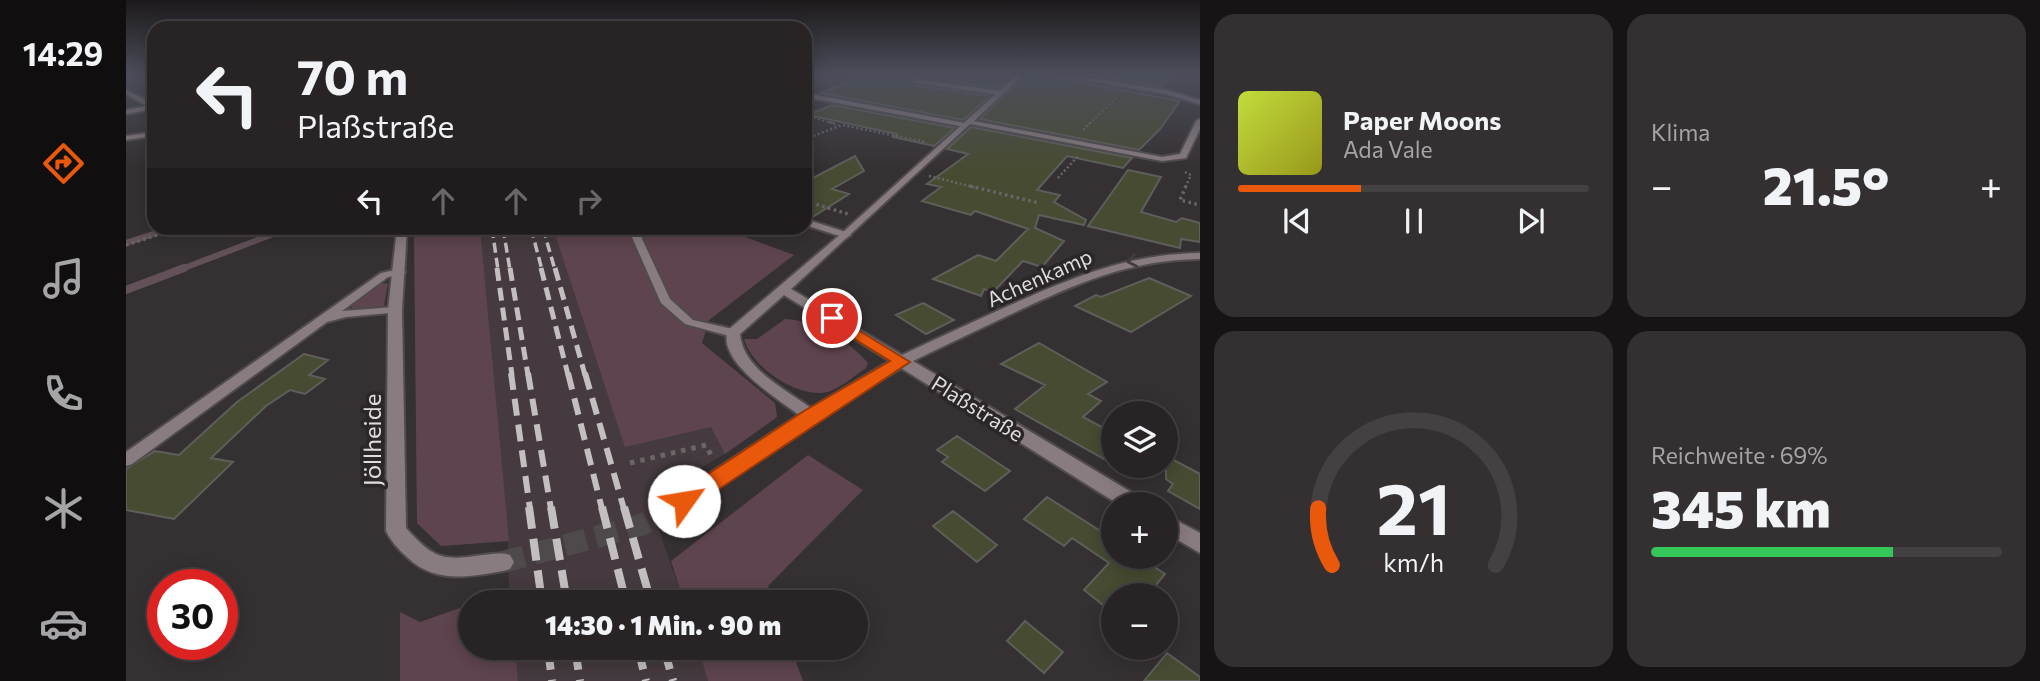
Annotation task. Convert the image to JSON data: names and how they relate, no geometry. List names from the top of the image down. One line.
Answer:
{"streets":{"street":["Achenkamp","Plaßstraße","Jöllheide"]},"crossings":[["Achenkamp","Plaßstraße"]],"one_way":["Achenkamp"],"page":{"tabs":"14:29","tile":["Klima",["Reichweite · 69%","345 km"]],"turn":["70 m","Plaßstraße"],"song":["Paper Moons","Ada Vale"],"heat":["−","21.5°","+"],"map_buttons":["+","−"],"limit":"30","trip":"14:30 · 1 Min. · 90 m","gauge":["21","km/h"]}}
